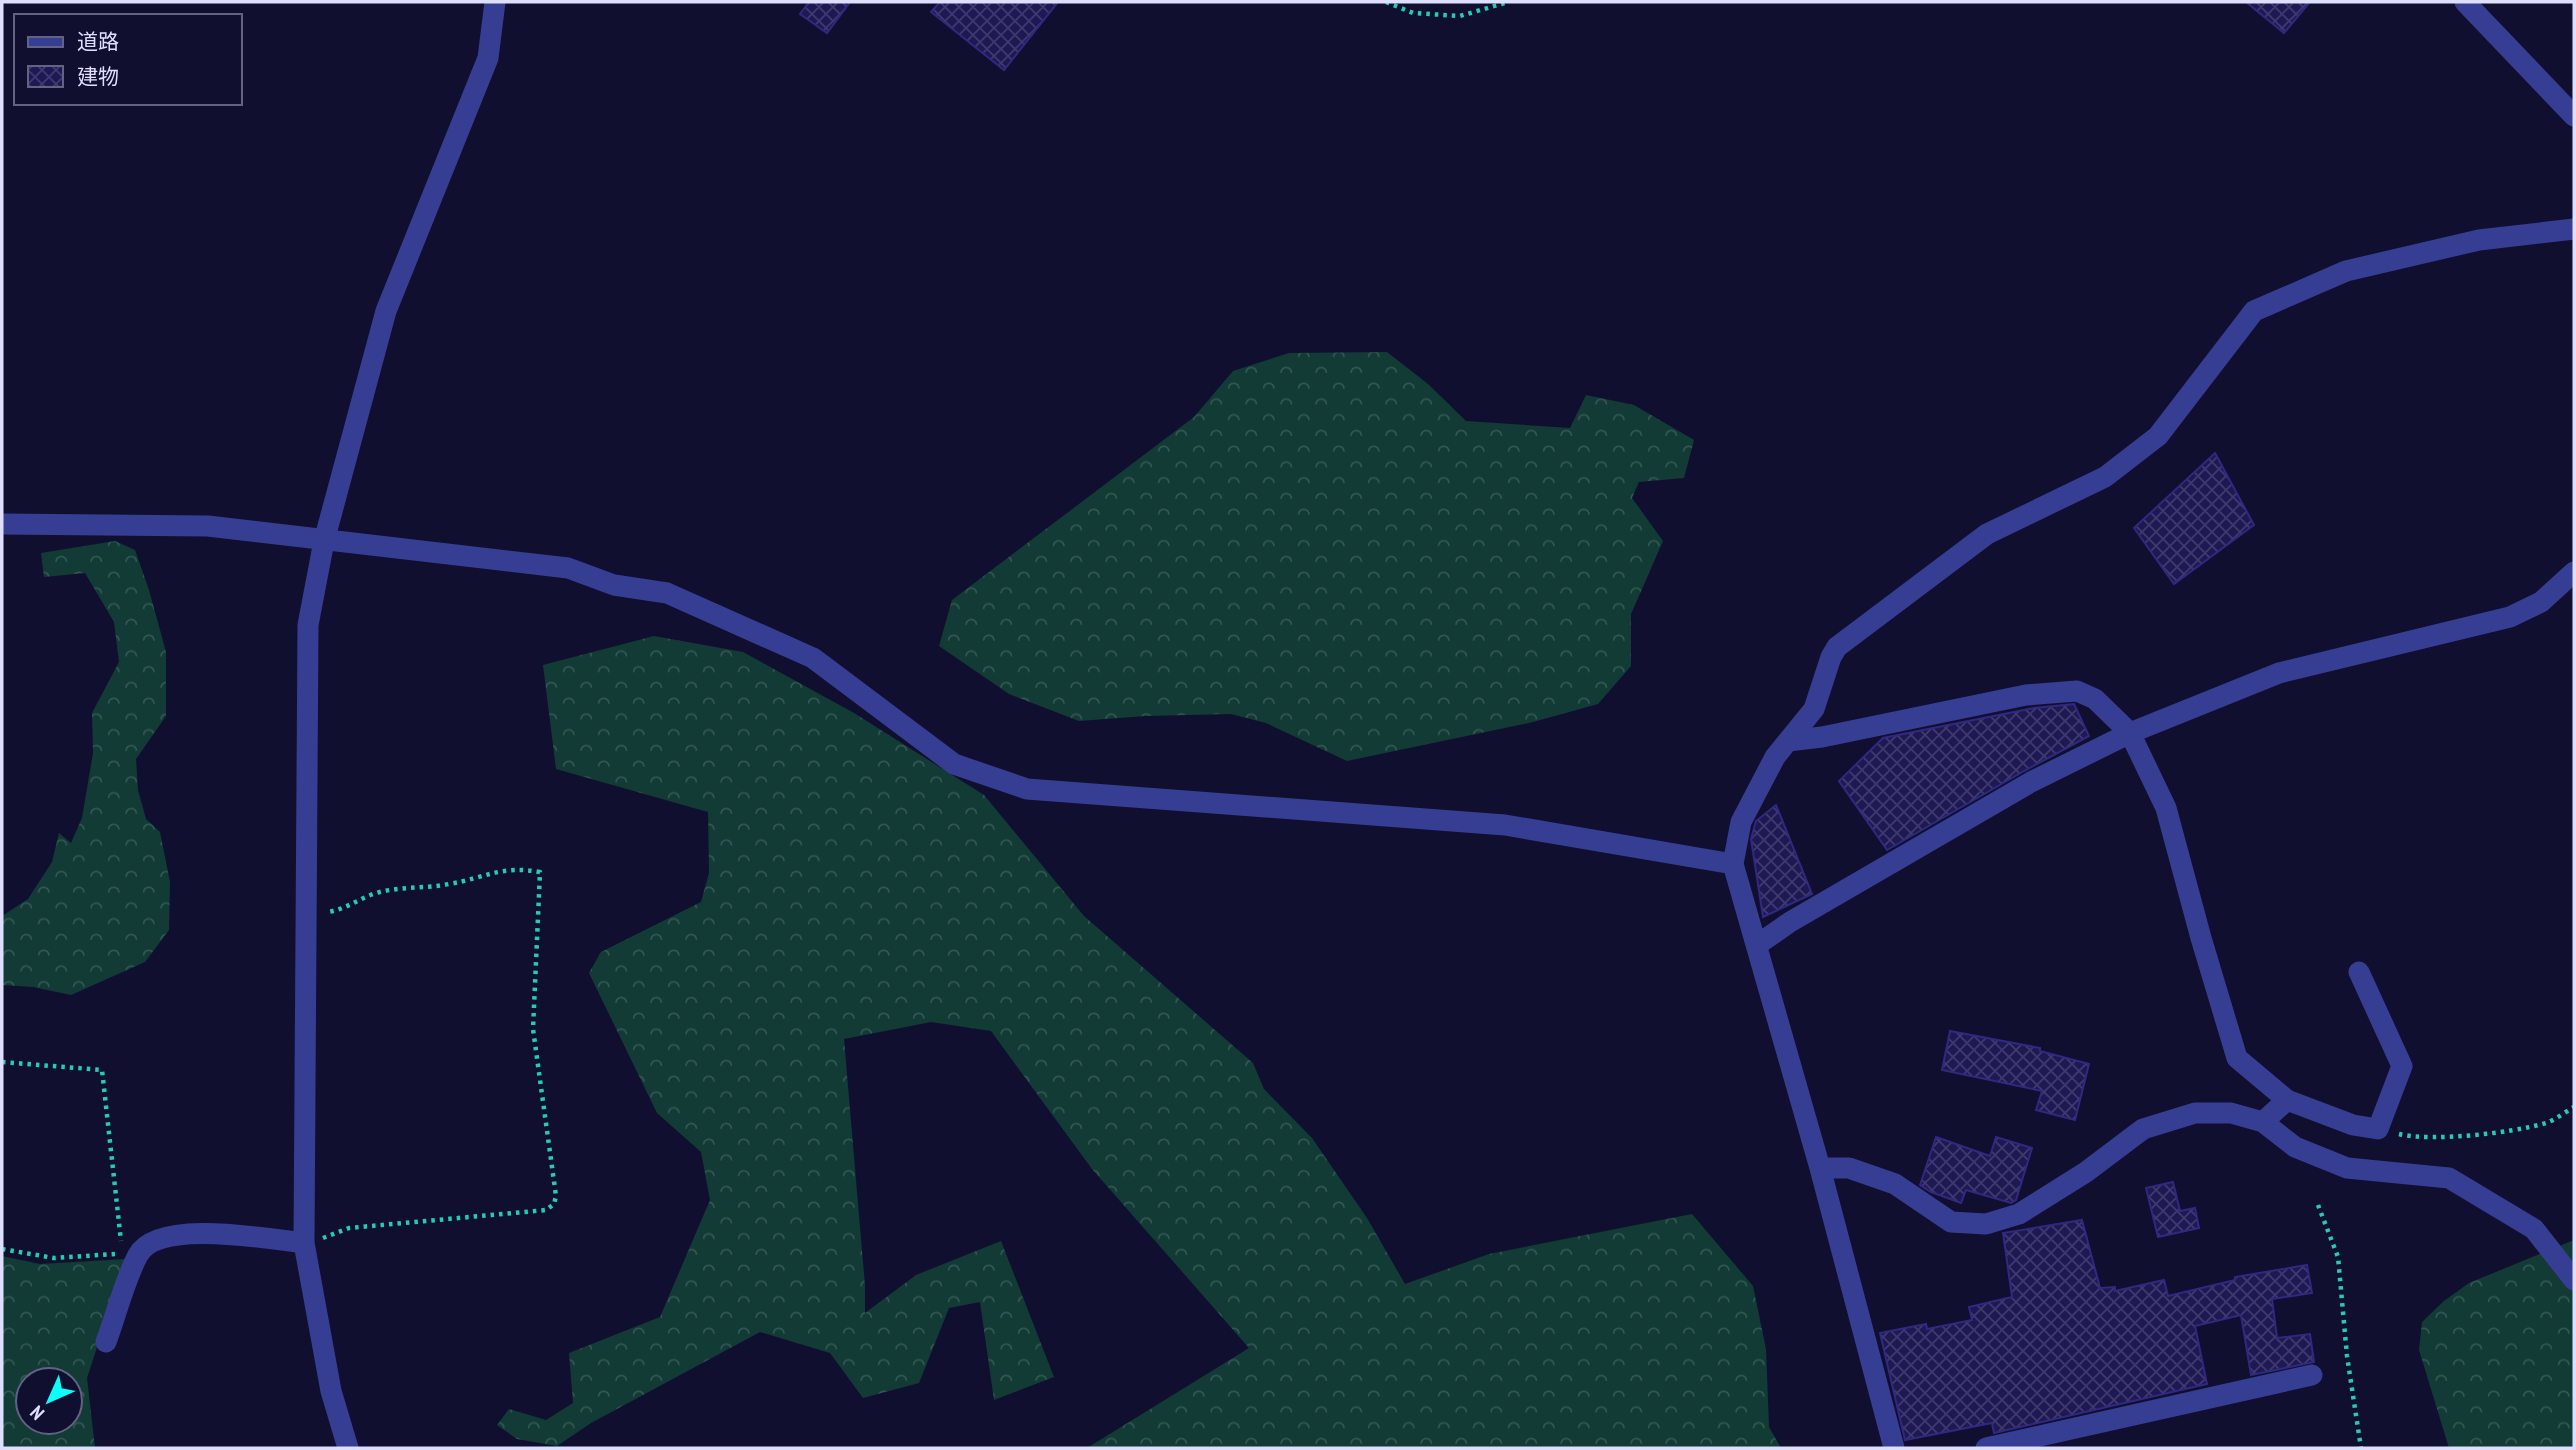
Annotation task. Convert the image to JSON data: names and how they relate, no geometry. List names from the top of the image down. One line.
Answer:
{"legend":["道路","建物"],"north":"bottom left"}
